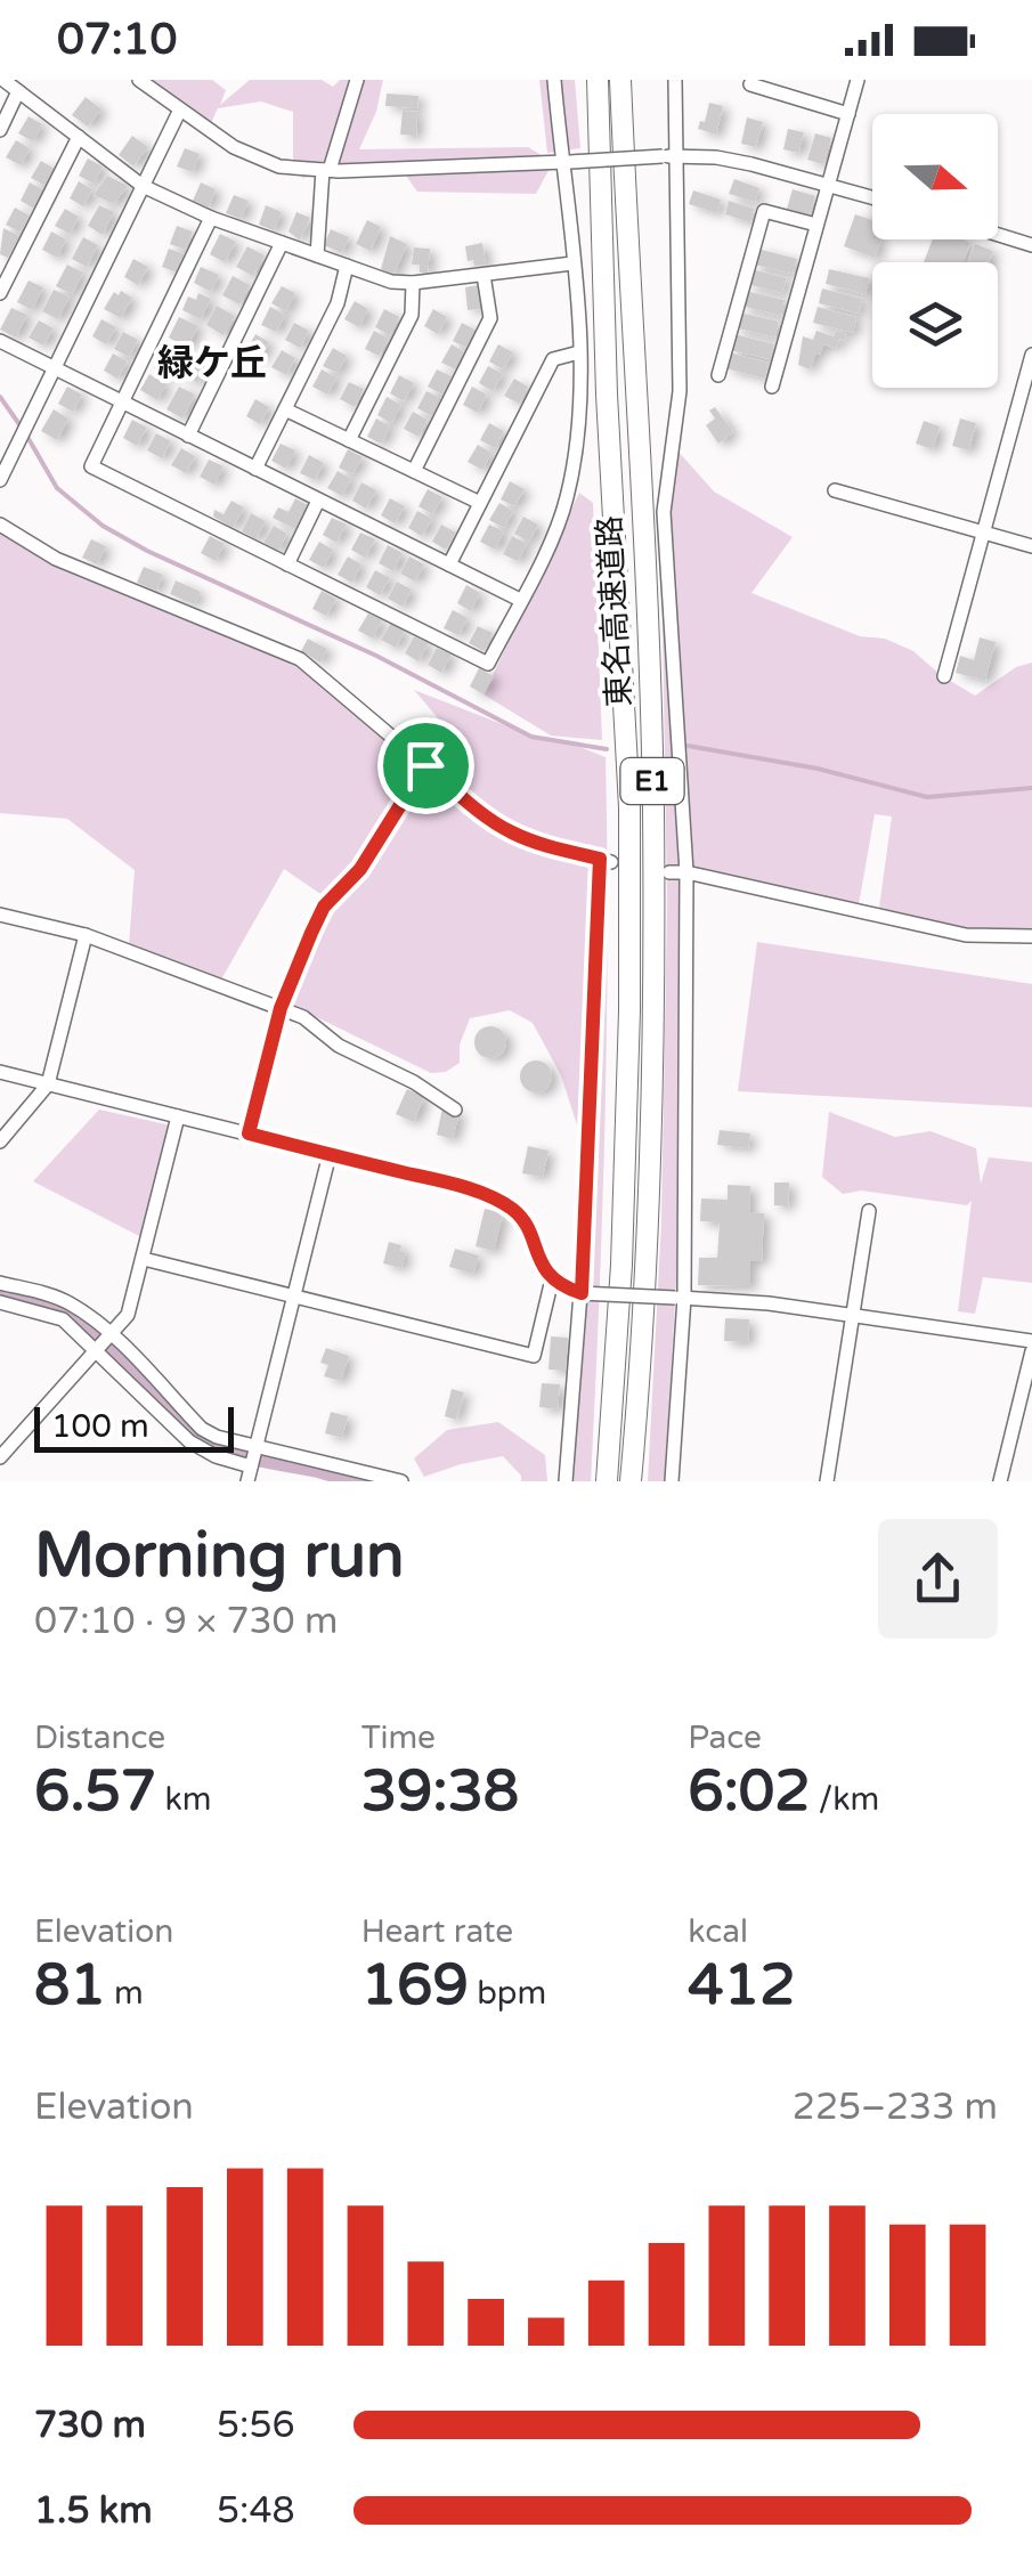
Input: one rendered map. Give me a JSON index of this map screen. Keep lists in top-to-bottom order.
{
  "streets": {
    "highway": ["東名高速道路", "E1"]
  },
  "districts": ["緑ケ丘"],
  "scale_bar": "100 m",
  "north": "right",
  "page": {
    "status": "07:10",
    "scale": "100 m",
    "heading": ["Morning run", "07:10 · 9 × 730 m"],
    "stats": [
      ["Distance", "6.57 km"],
      ["Time", "39:38"],
      ["Pace", "6:02 /km"],
      ["Elevation", "81 m"],
      ["Heart rate", "169 bpm"],
      ["kcal", "412"]
    ],
    "chart": ["Elevation", "225–233 m"],
    "list": [
      {
        "name": "730 m",
        "note": "5:56"
      },
      {
        "name": "1.5 km",
        "note": "5:48"
      }
    ]
  }
}
